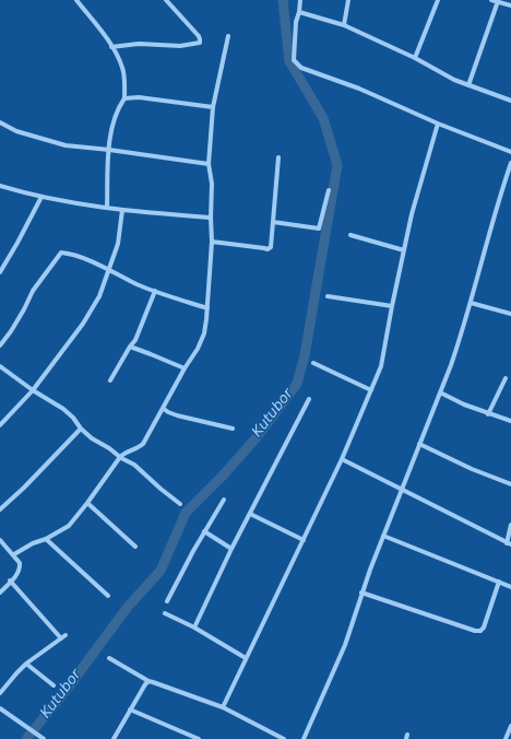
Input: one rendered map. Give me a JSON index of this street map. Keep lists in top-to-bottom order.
{
  "water": ["Kutubor"]
}
